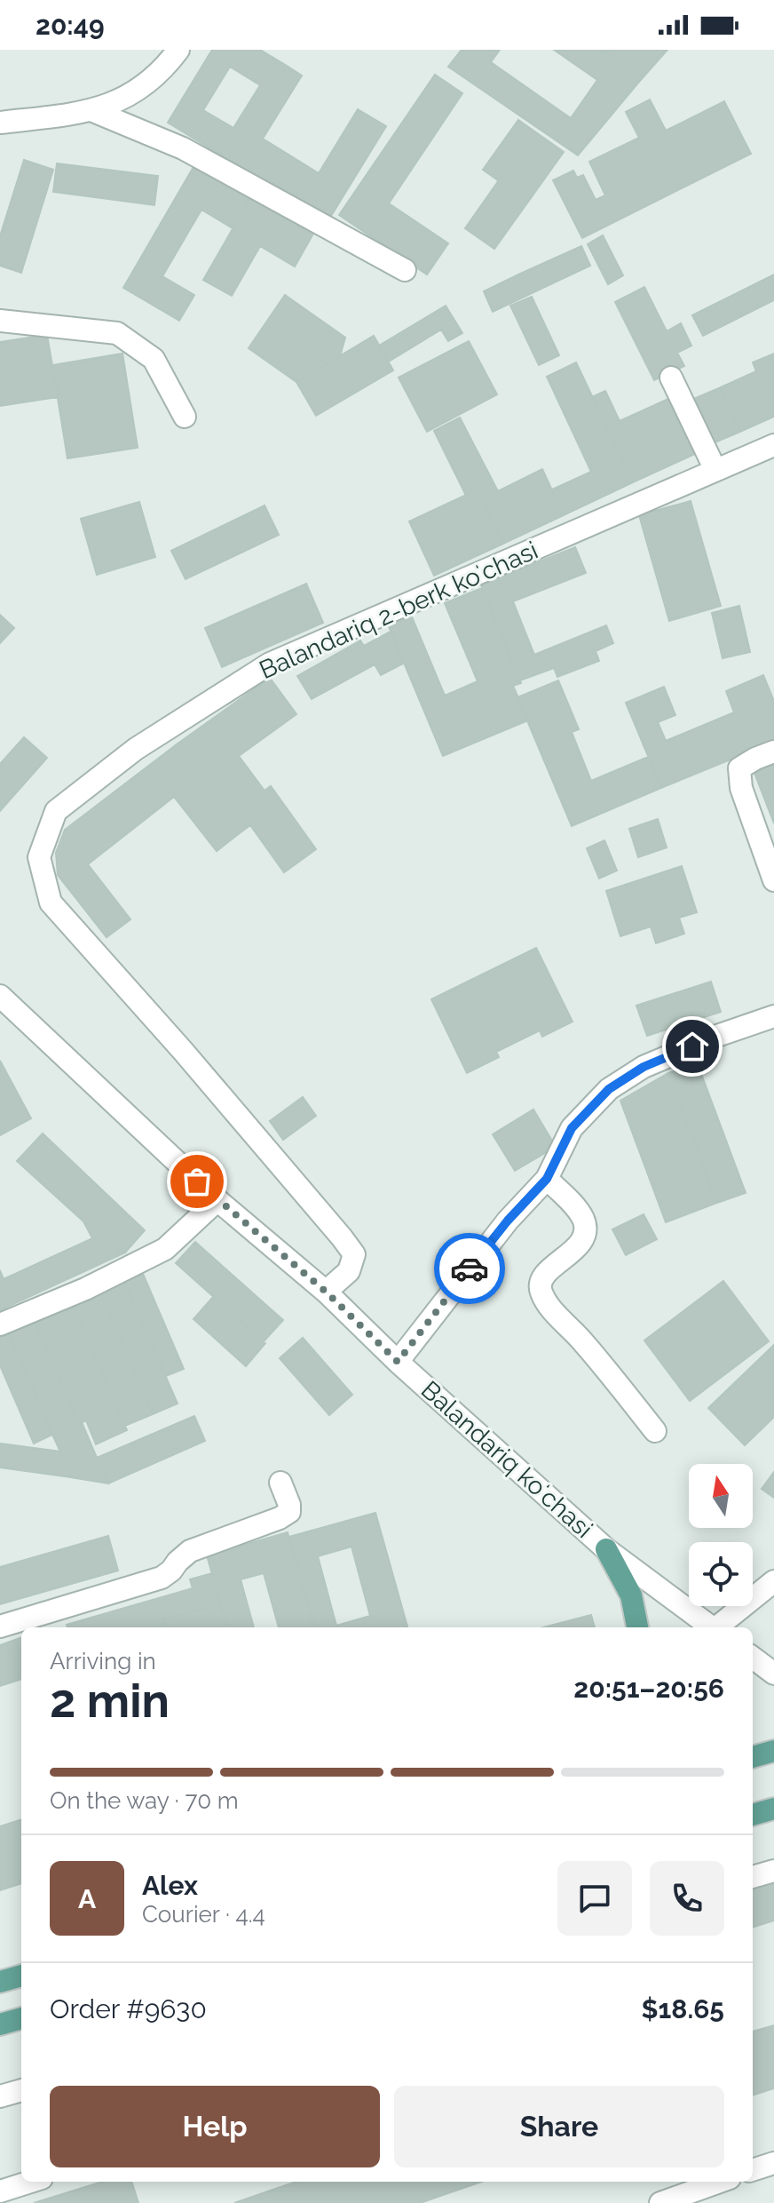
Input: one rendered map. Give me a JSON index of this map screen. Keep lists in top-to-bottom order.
{
  "streets": {
    "street": ["Balandariq 2-berk koʻchasi", "Balandariq koʻchasi"]
  },
  "crossings": [
    ["Balandariq 2-berk koʻchasi", "Balandariq koʻchasi"]
  ],
  "north": "top",
  "page": {
    "status": "20:49",
    "heading": ["2 min", "Arriving in", "20:51–20:56"],
    "panel": [
      "Alex",
      "Courier · 4.4",
      "Order #9630",
      "$18.65"
    ],
    "bar": "On the way · 70 m",
    "round": "A",
    "buttons": ["Help", "Share"]
  }
}
